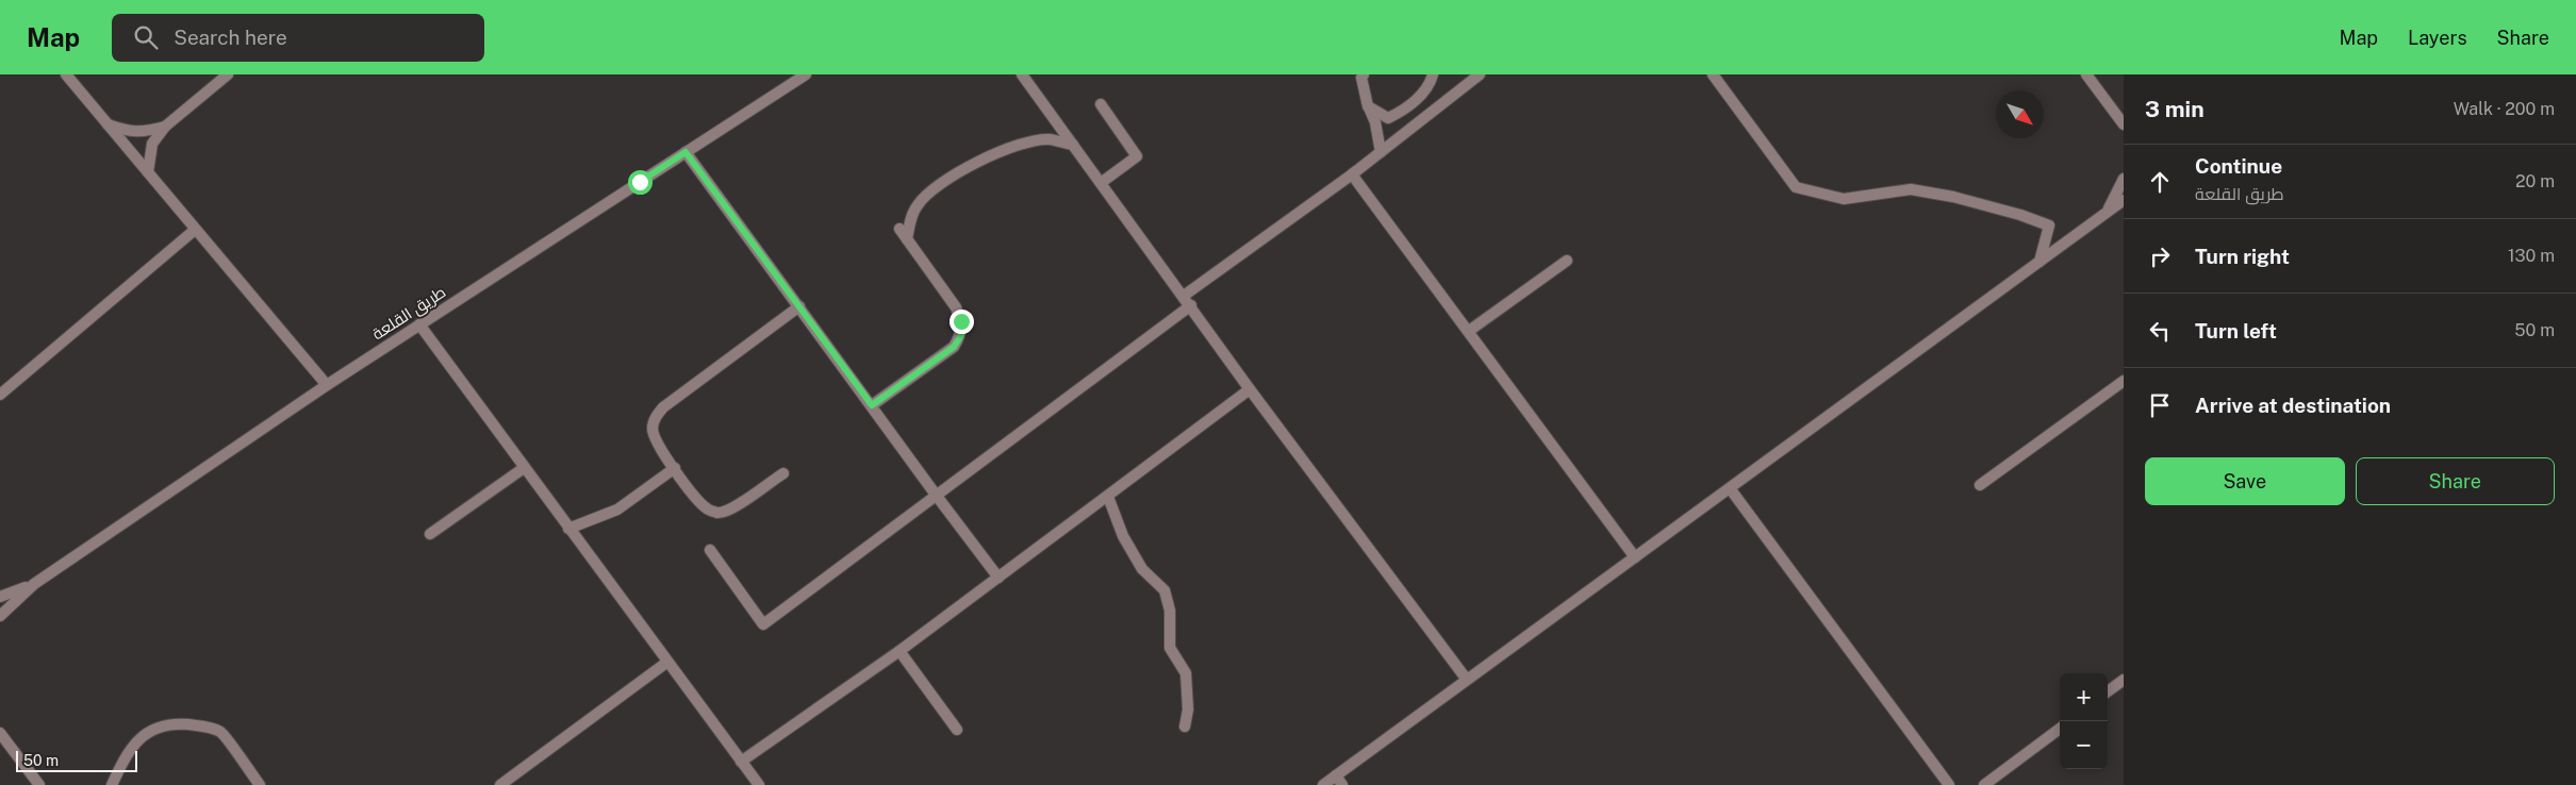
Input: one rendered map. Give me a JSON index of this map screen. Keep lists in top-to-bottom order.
{
  "streets": {
    "street": ["طريق القلعة"]
  },
  "scale_bar": "50 m",
  "north": "bottom right",
  "page": {
    "header": "Map",
    "search": "Search here",
    "nav": ["Map", "Layers", "Share"],
    "heading": ["3 min", "Walk · 200 m"],
    "list": [
      ["Continue", "طريق القلعة", "20 m"],
      ["Turn right", "130 m"],
      ["Turn left", "50 m"],
      "Arrive at destination"
    ],
    "buttons": ["Save", "Share"],
    "map_buttons": ["+", "−"],
    "scale": "50 m"
  }
}
